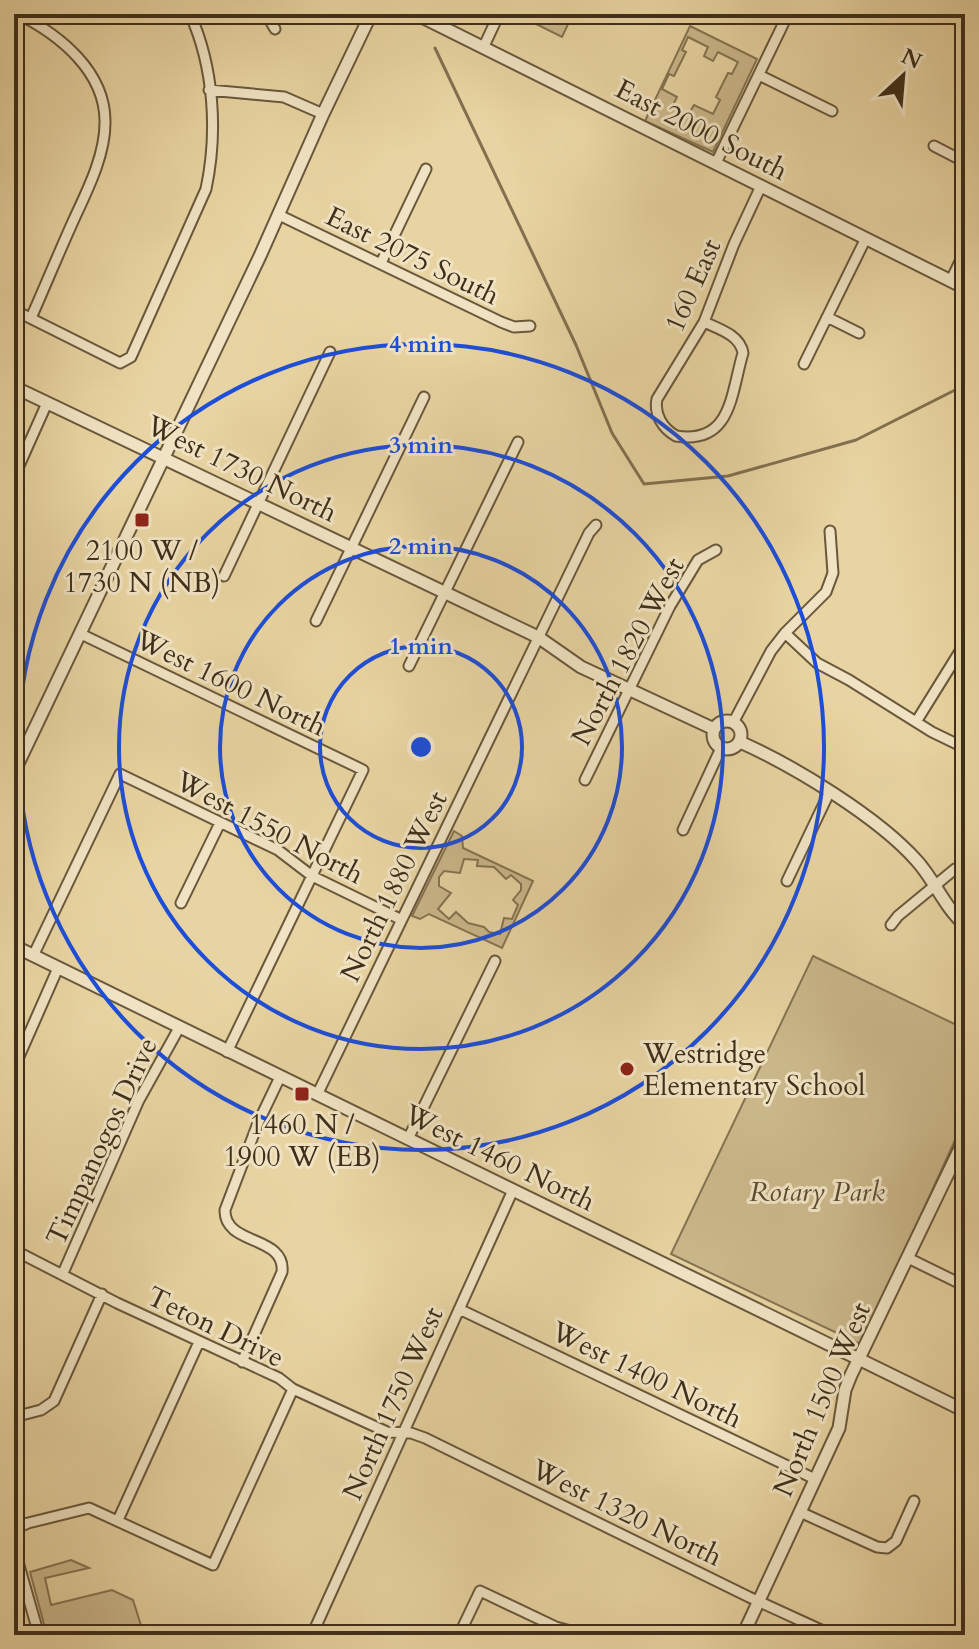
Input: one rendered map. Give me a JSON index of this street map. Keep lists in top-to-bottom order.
{
  "streets": {
    "street": [
      "East 2000 South",
      "East 2075 South",
      "160 East",
      "West 1730 North",
      "North 1820 West",
      "West 1600 North",
      "West 1550 North",
      "North 1880 West",
      "Timpanogos Drive",
      "West 1460 North",
      "Teton Drive",
      "West 1400 North",
      "North 1500 West",
      "North 1750 West",
      "West 1320 North"
    ]
  },
  "crossings": [
    ["East 2000 South", "160 East"],
    ["West 1730 North", "North 1820 West"],
    ["West 1730 North", "North 1880 West"],
    ["West 1600 North", "West 1550 North"],
    ["West 1550 North", "North 1880 West"],
    ["West 1550 North", "West 1460 North"],
    ["North 1880 West", "West 1460 North"],
    ["Timpanogos Drive", "West 1460 North"],
    ["Timpanogos Drive", "Teton Drive"],
    ["West 1460 North", "North 1500 West"],
    ["West 1460 North", "North 1750 West"],
    ["Teton Drive", "North 1750 West"],
    ["Teton Drive", "West 1320 North"],
    ["West 1400 North", "North 1500 West"],
    ["West 1400 North", "North 1750 West"],
    ["North 1500 West", "West 1320 North"],
    ["North 1750 West", "West 1320 North"]
  ],
  "parks": ["Rotary Park"],
  "places": {
    "transit": ["2100 W / 1730 N (NB)", "1460 N / 1900 W (EB)"],
    "other": ["Westridge Elementary School"]
  },
  "north": "top right",
  "rings": [
    "4 min",
    "3 min",
    "2 min",
    "1 min"
  ]
}
